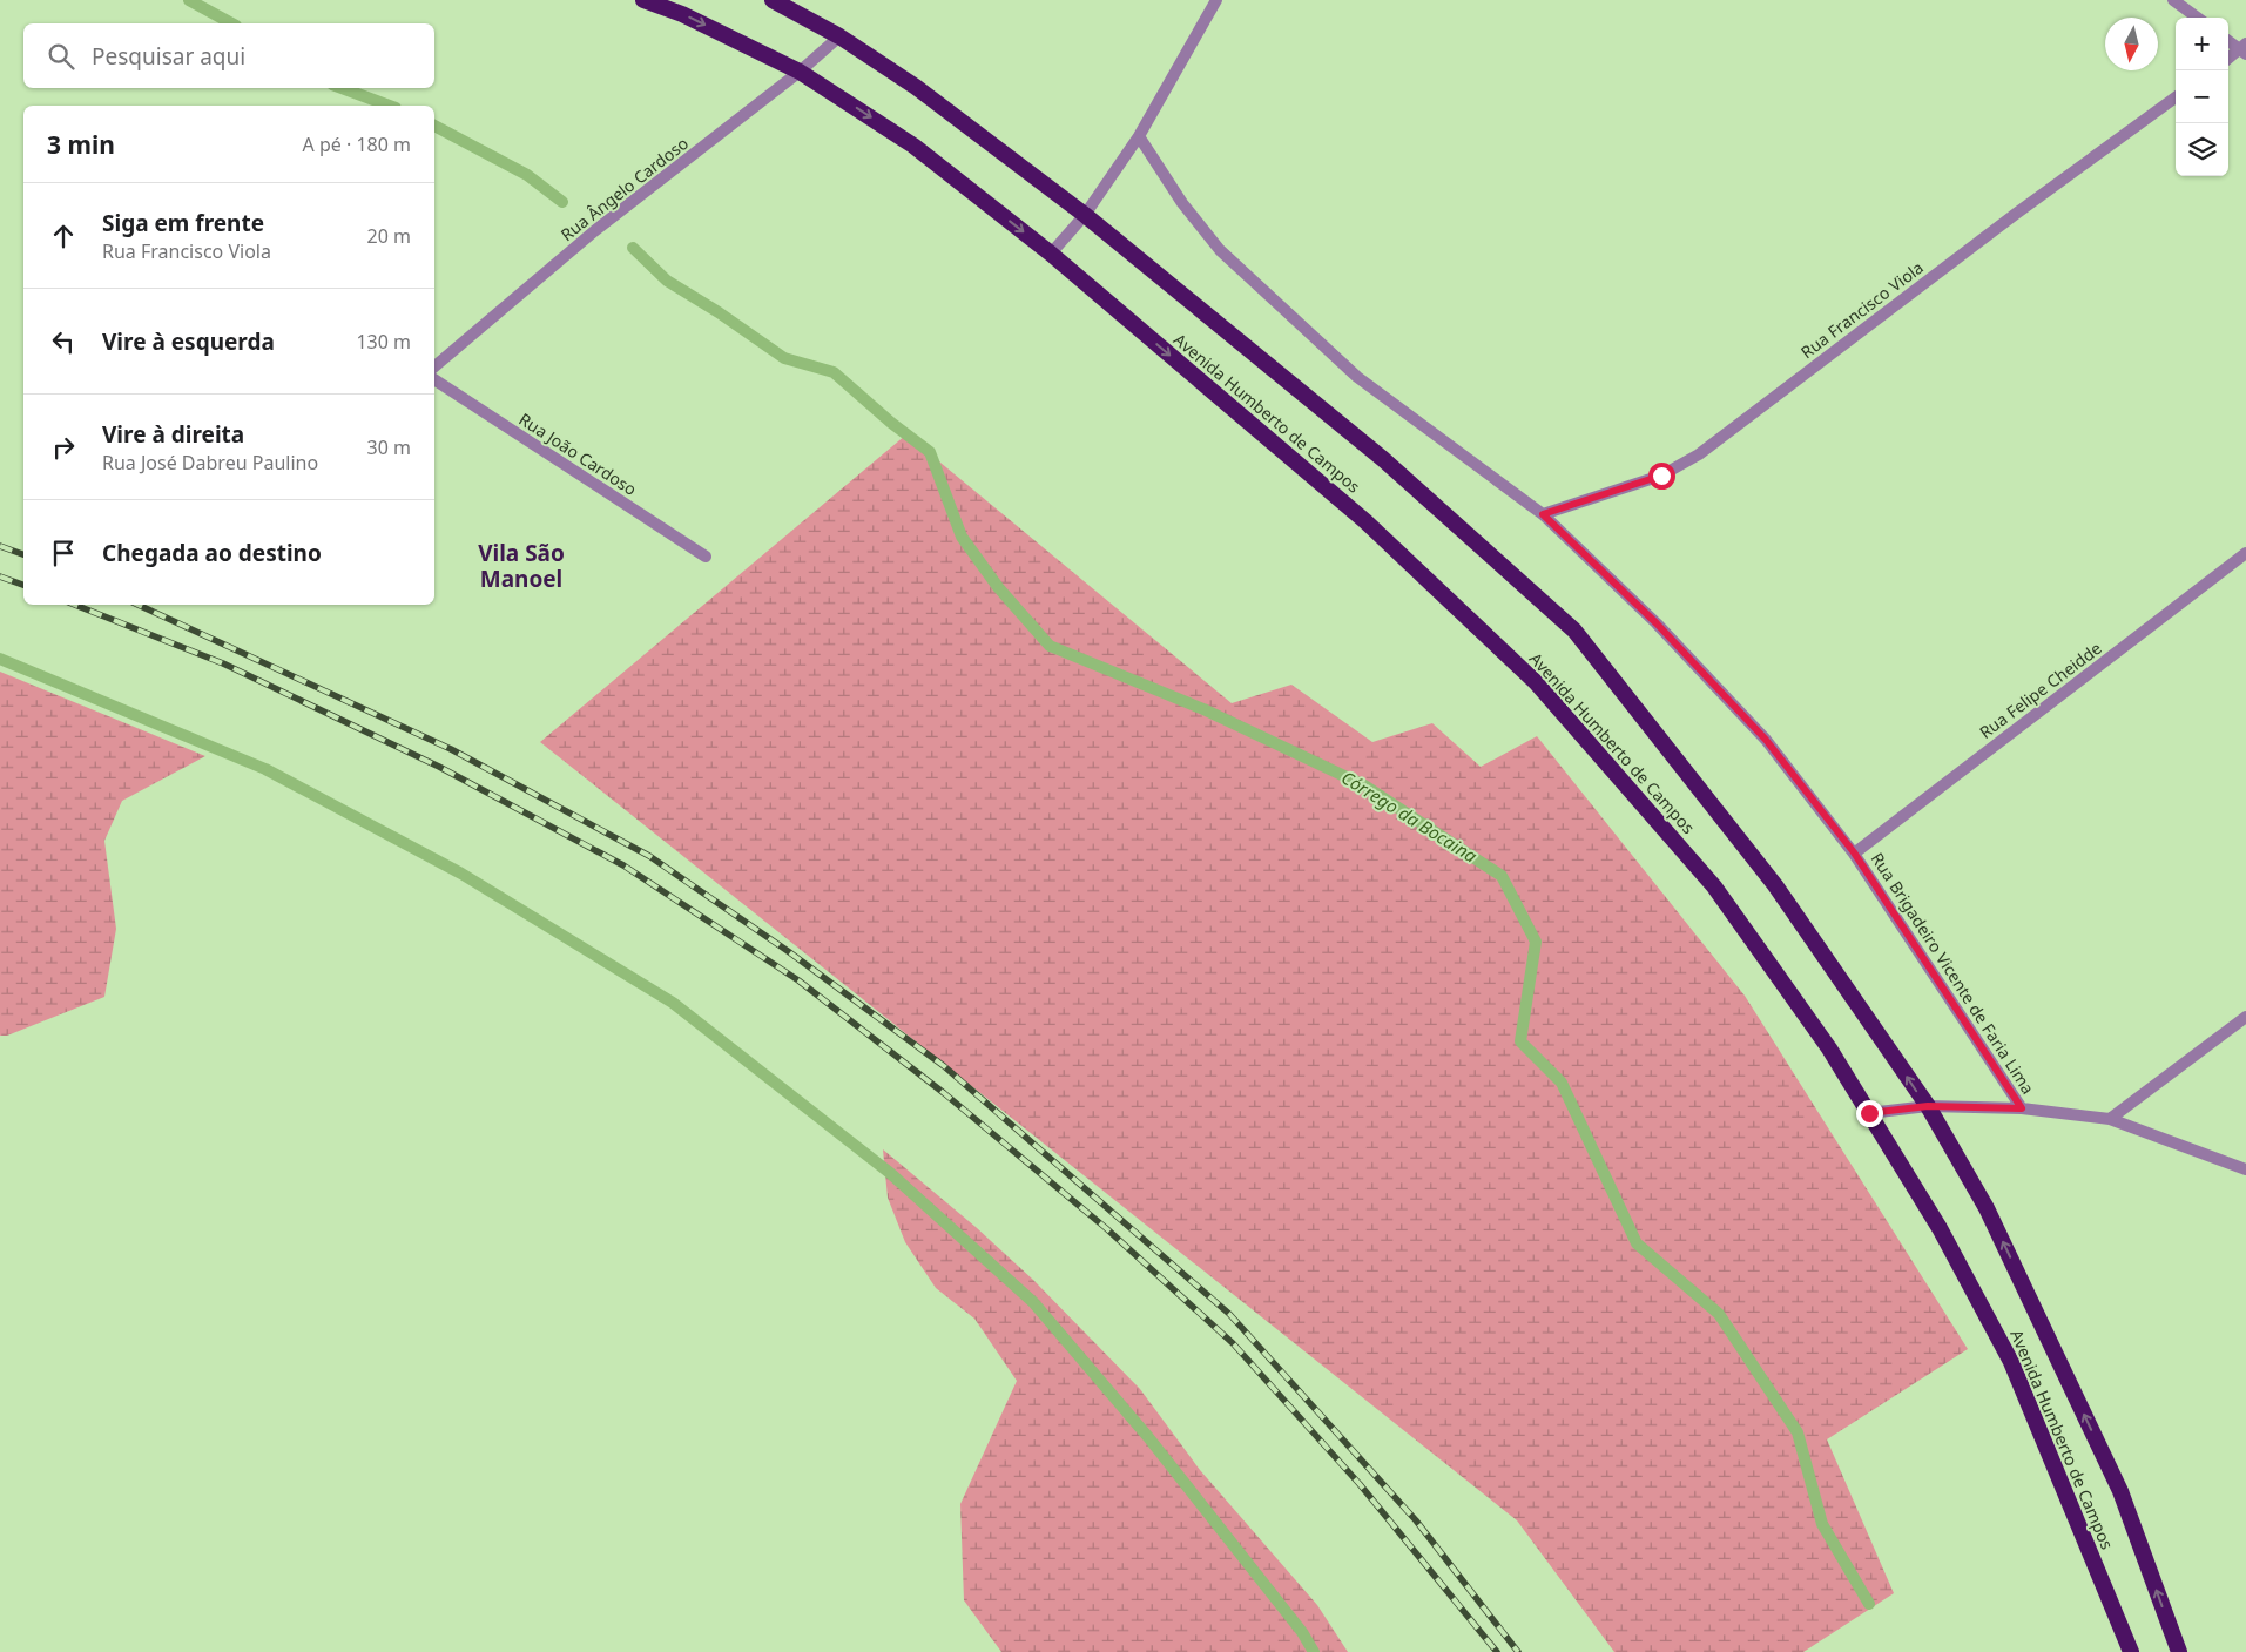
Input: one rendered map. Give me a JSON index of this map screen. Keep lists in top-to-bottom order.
{
  "streets": {
    "highway": ["Avenida Humberto de Campos"],
    "street": [
      "Rua Ângelo Cardoso",
      "Rua Francisco Viola",
      "Rua João Cardoso",
      "Rua Felipe Cheidde",
      "Rua Brigadeiro Vicente de Faria Lima"
    ]
  },
  "crossings": [
    ["Rua Ângelo Cardoso", "Avenida Humberto de Campos"],
    ["Rua Francisco Viola", "Rua Brigadeiro Vicente de Faria Lima"],
    ["Rua Felipe Cheidde", "Rua Brigadeiro Vicente de Faria Lima"]
  ],
  "districts": ["Vila São Manoel"],
  "water": ["Córrego da Bocaina"],
  "north": "bottom",
  "page": {
    "map_buttons": ["+", "−"],
    "search": "Pesquisar aqui",
    "heading": ["3 min", "A pé · 180 m"],
    "list": [
      ["Siga em frente", "Rua Francisco Viola", "20 m"],
      ["Vire à esquerda", "130 m"],
      ["Vire à direita", "Rua José Dabreu Paulino", "30 m"],
      "Chegada ao destino"
    ]
  }
}
